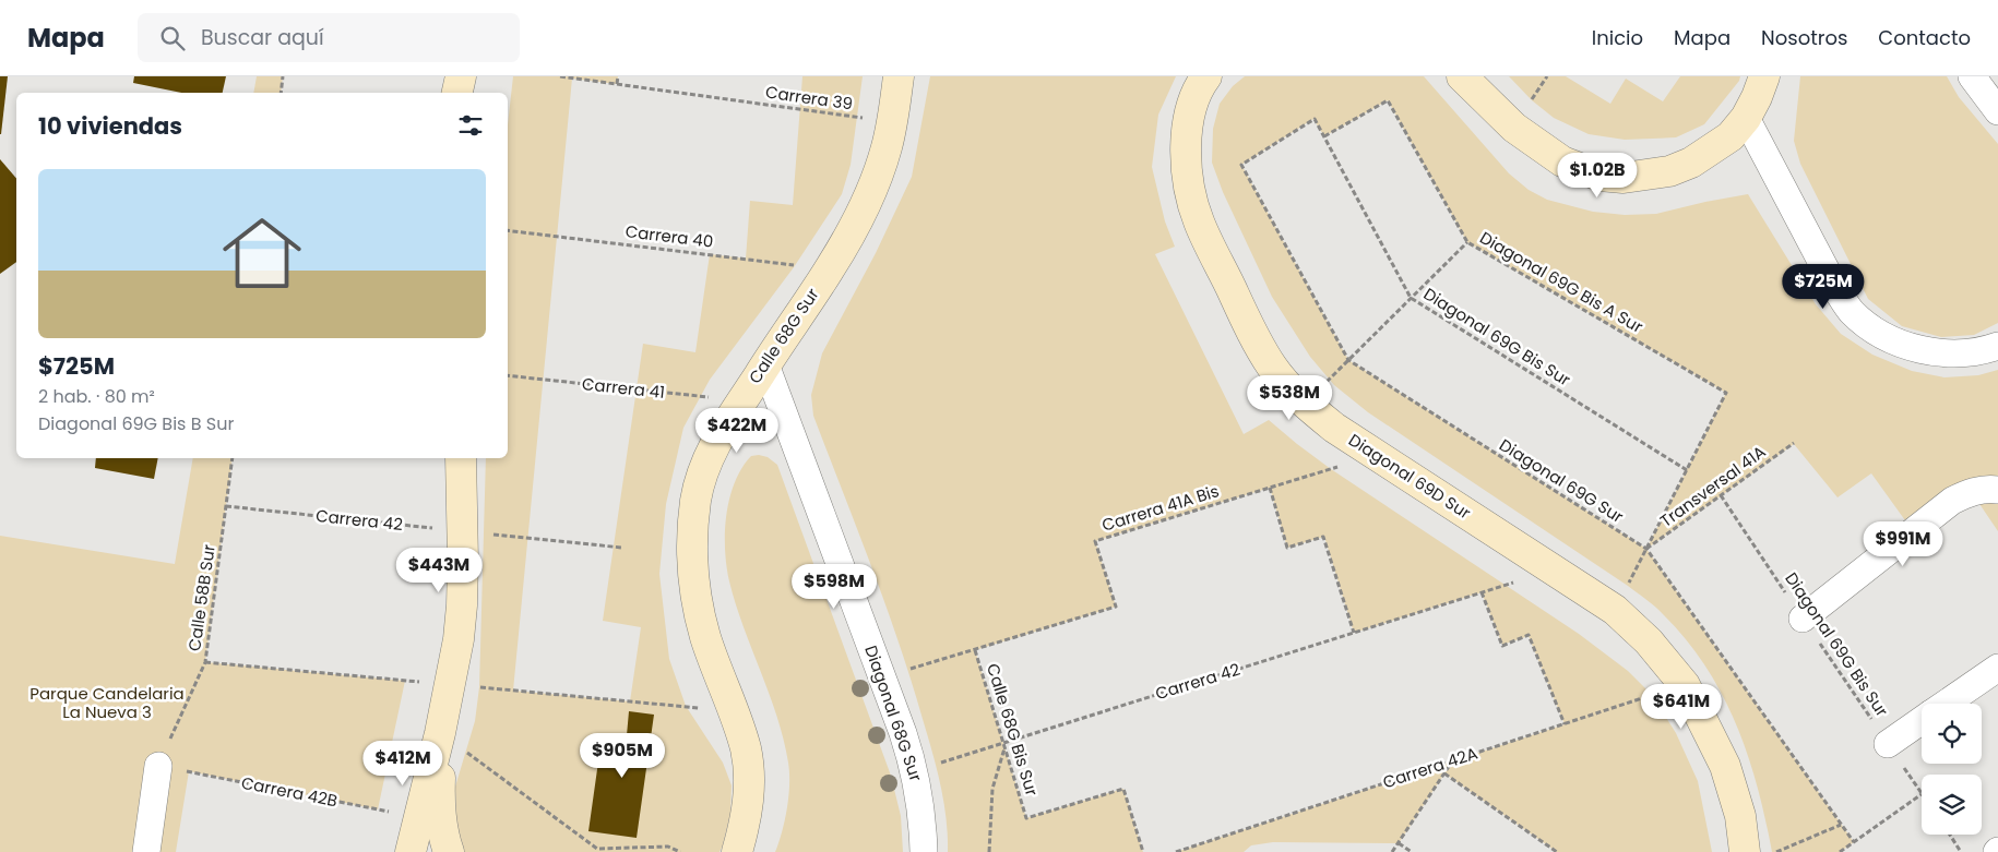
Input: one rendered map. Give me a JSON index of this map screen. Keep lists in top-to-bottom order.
{
  "streets": {
    "street": ["Calle 68G Sur", "Diagonal 69D Sur", "Diagonal 68G Sur"],
    "path": [
      "Carrera 39",
      "Carrera 40",
      "Diagonal 69G Bis A Sur",
      "Diagonal 69G Bis Sur",
      "Carrera 41",
      "Diagonal 69G Sur",
      "Transversal 41A",
      "Carrera 41A Bis",
      "Carrera 42",
      "Calle 58B Sur",
      "Calle 68G Bis Sur",
      "Carrera 42A",
      "Carrera 42B"
    ]
  },
  "crossings": [
    ["Carrera 39", "Calle 68G Sur"],
    ["Carrera 40", "Calle 68G Sur"],
    ["Diagonal 69G Bis A Sur", "Diagonal 69G Bis Sur"],
    ["Calle 68G Sur", "Carrera 41"],
    ["Calle 68G Sur", "Diagonal 68G Sur"],
    ["Diagonal 69G Bis Sur", "Diagonal 69G Sur"],
    ["Diagonal 69G Bis Sur", "Transversal 41A"],
    ["Diagonal 69D Sur", "Carrera 41A Bis"],
    ["Diagonal 69D Sur", "Carrera 42A"],
    ["Diagonal 69G Sur", "Transversal 41A"],
    ["Carrera 41A Bis", "Diagonal 68G Sur"],
    ["Carrera 41A Bis", "Calle 68G Bis Sur"],
    ["Carrera 42", "Calle 58B Sur"],
    ["Carrera 42", "Diagonal 68G Sur"],
    ["Carrera 42", "Calle 68G Bis Sur"],
    ["Carrera 42", "Carrera 42A"],
    ["Calle 58B Sur", "Carrera 42B"]
  ],
  "parks": ["Parque Candelaria La Nueva 3"],
  "page": {
    "header": "Mapa",
    "search": "Buscar aquí",
    "nav": [
      "Inicio",
      "Mapa",
      "Nosotros",
      "Contacto"
    ],
    "heading": "10 viviendas",
    "price": [
      "$1.02B",
      "$725M",
      "$538M",
      "$422M",
      "$991M",
      "$443M",
      "$598M",
      "$641M",
      "$905M",
      "$412M"
    ],
    "list": [
      {
        "name": "$725M",
        "note": "2 hab. · 80 m² · Diagonal 69G Bis B Sur"
      }
    ]
  }
}
